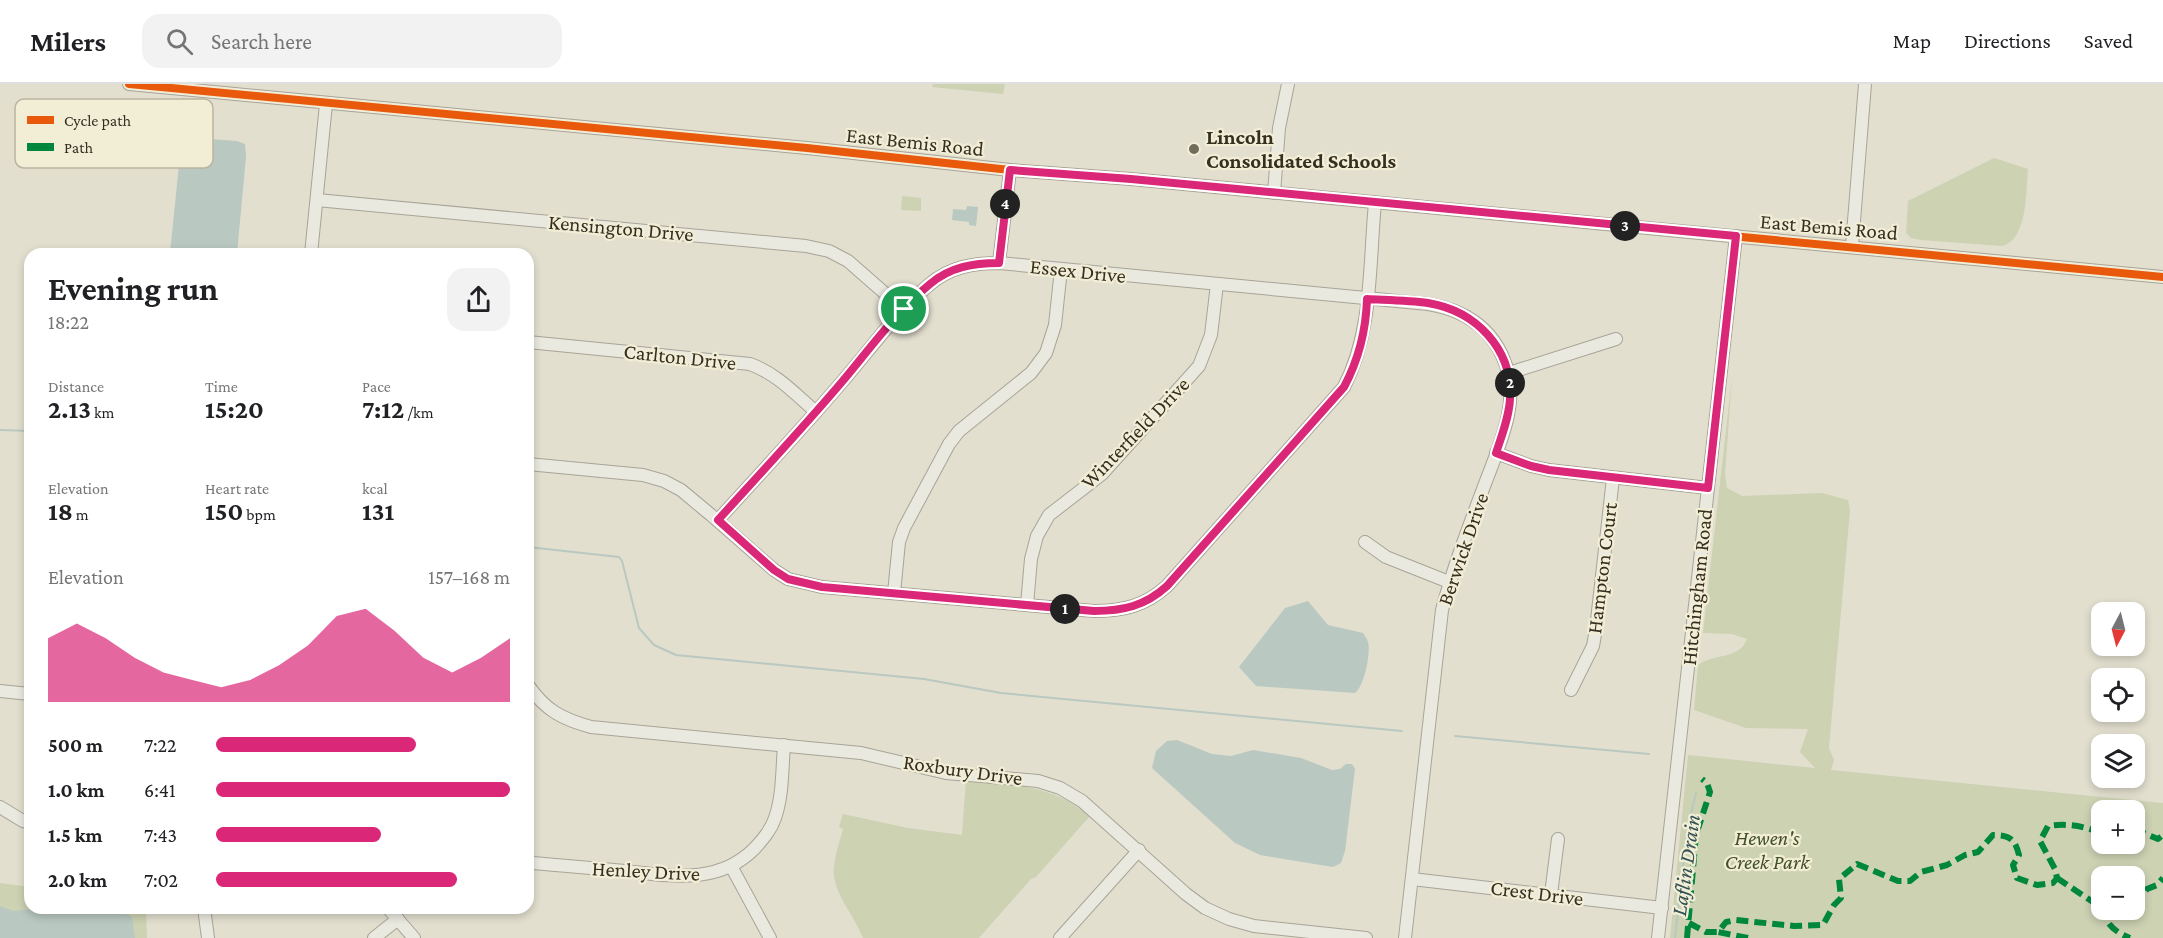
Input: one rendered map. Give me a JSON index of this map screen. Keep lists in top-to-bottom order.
{
  "streets": {
    "street": [
      "East Bemis Road",
      "Kensington Drive",
      "Essex Drive",
      "Carlton Drive",
      "Winterfield Drive",
      "Berwick Drive",
      "Hampton Court",
      "Hitchingham Road",
      "Roxbury Drive",
      "Henley Drive",
      "Crest Drive"
    ]
  },
  "crossings": [
    ["East Bemis Road", "Hitchingham Road"],
    ["Kensington Drive", "Essex Drive"],
    ["Essex Drive", "Carlton Drive"],
    ["Essex Drive", "Winterfield Drive"],
    ["Essex Drive", "Berwick Drive"],
    ["Berwick Drive", "Crest Drive"],
    ["Hitchingham Road", "Crest Drive"],
    ["Roxbury Drive", "Henley Drive"]
  ],
  "water": ["Laflin Drain"],
  "parks": ["Hewen's Creek Park"],
  "places": ["Lincoln Consolidated Schools"],
  "legend": ["Cycle path", "Path"],
  "north": "bottom",
  "page": {
    "header": "Milers",
    "search": "Search here",
    "nav": ["Map", "Directions", "Saved"],
    "pins": [
      "4",
      "3",
      "2",
      "1"
    ],
    "heading": ["Evening run", "18:22"],
    "stats": [
      ["Distance", "2.13 km"],
      ["Time", "15:20"],
      ["Pace", "7:12 /km"],
      ["Elevation", "18 m"],
      ["Heart rate", "150 bpm"],
      ["kcal", "131"]
    ],
    "chart": ["Elevation", "157–168 m"],
    "map_buttons": ["+", "−"],
    "list": [
      {
        "name": "500 m",
        "note": "7:22"
      },
      {
        "name": "1.0 km",
        "note": "6:41"
      },
      {
        "name": "1.5 km",
        "note": "7:43"
      },
      {
        "name": "2.0 km",
        "note": "7:02"
      }
    ]
  }
}
